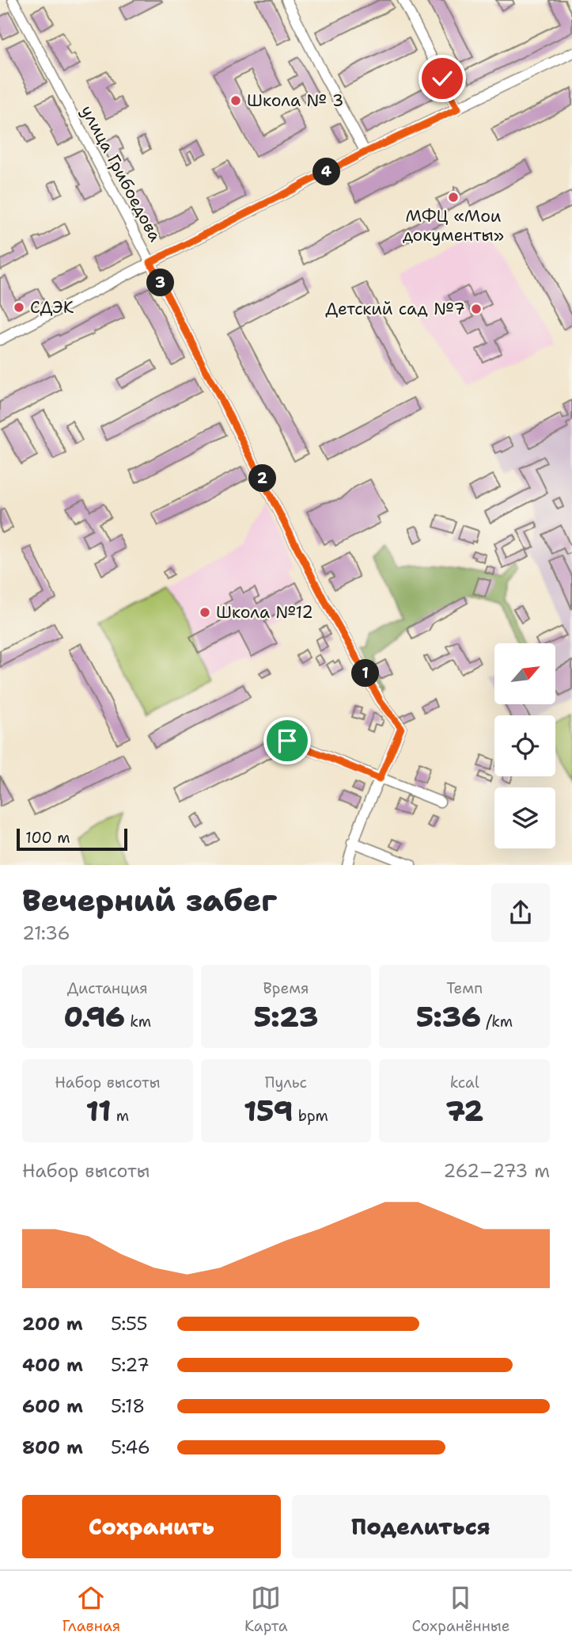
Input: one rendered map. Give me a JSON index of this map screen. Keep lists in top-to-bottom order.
{
  "streets": {
    "street": ["улица Грибоедова"]
  },
  "places": [
    "Школа № 3",
    "МФЦ «Мои документы»",
    "СДЭК",
    "Детский сад №7",
    "Школа №12"
  ],
  "scale_bar": "100 m",
  "north": "top right",
  "page": {
    "pins": [
      "4",
      "3",
      "2",
      "1"
    ],
    "scale": "100 m",
    "heading": ["Вечерний забег", "21:36"],
    "stats": [
      ["Дистанция", "0.96 km"],
      ["Время", "5:23"],
      ["Темп", "5:36 /km"],
      ["Набор высоты", "11 m"],
      ["Пульс", "159 bpm"],
      ["kcal", "72"]
    ],
    "chart": ["Набор высоты", "262–273 m"],
    "list": [
      {
        "name": "200 m",
        "note": "5:55"
      },
      {
        "name": "400 m",
        "note": "5:27"
      },
      {
        "name": "600 m",
        "note": "5:18"
      },
      {
        "name": "800 m",
        "note": "5:46"
      }
    ],
    "buttons": ["Сохранить", "Поделиться"],
    "tabs": ["Главная", "Карта", "Сохранённые"]
  }
}
